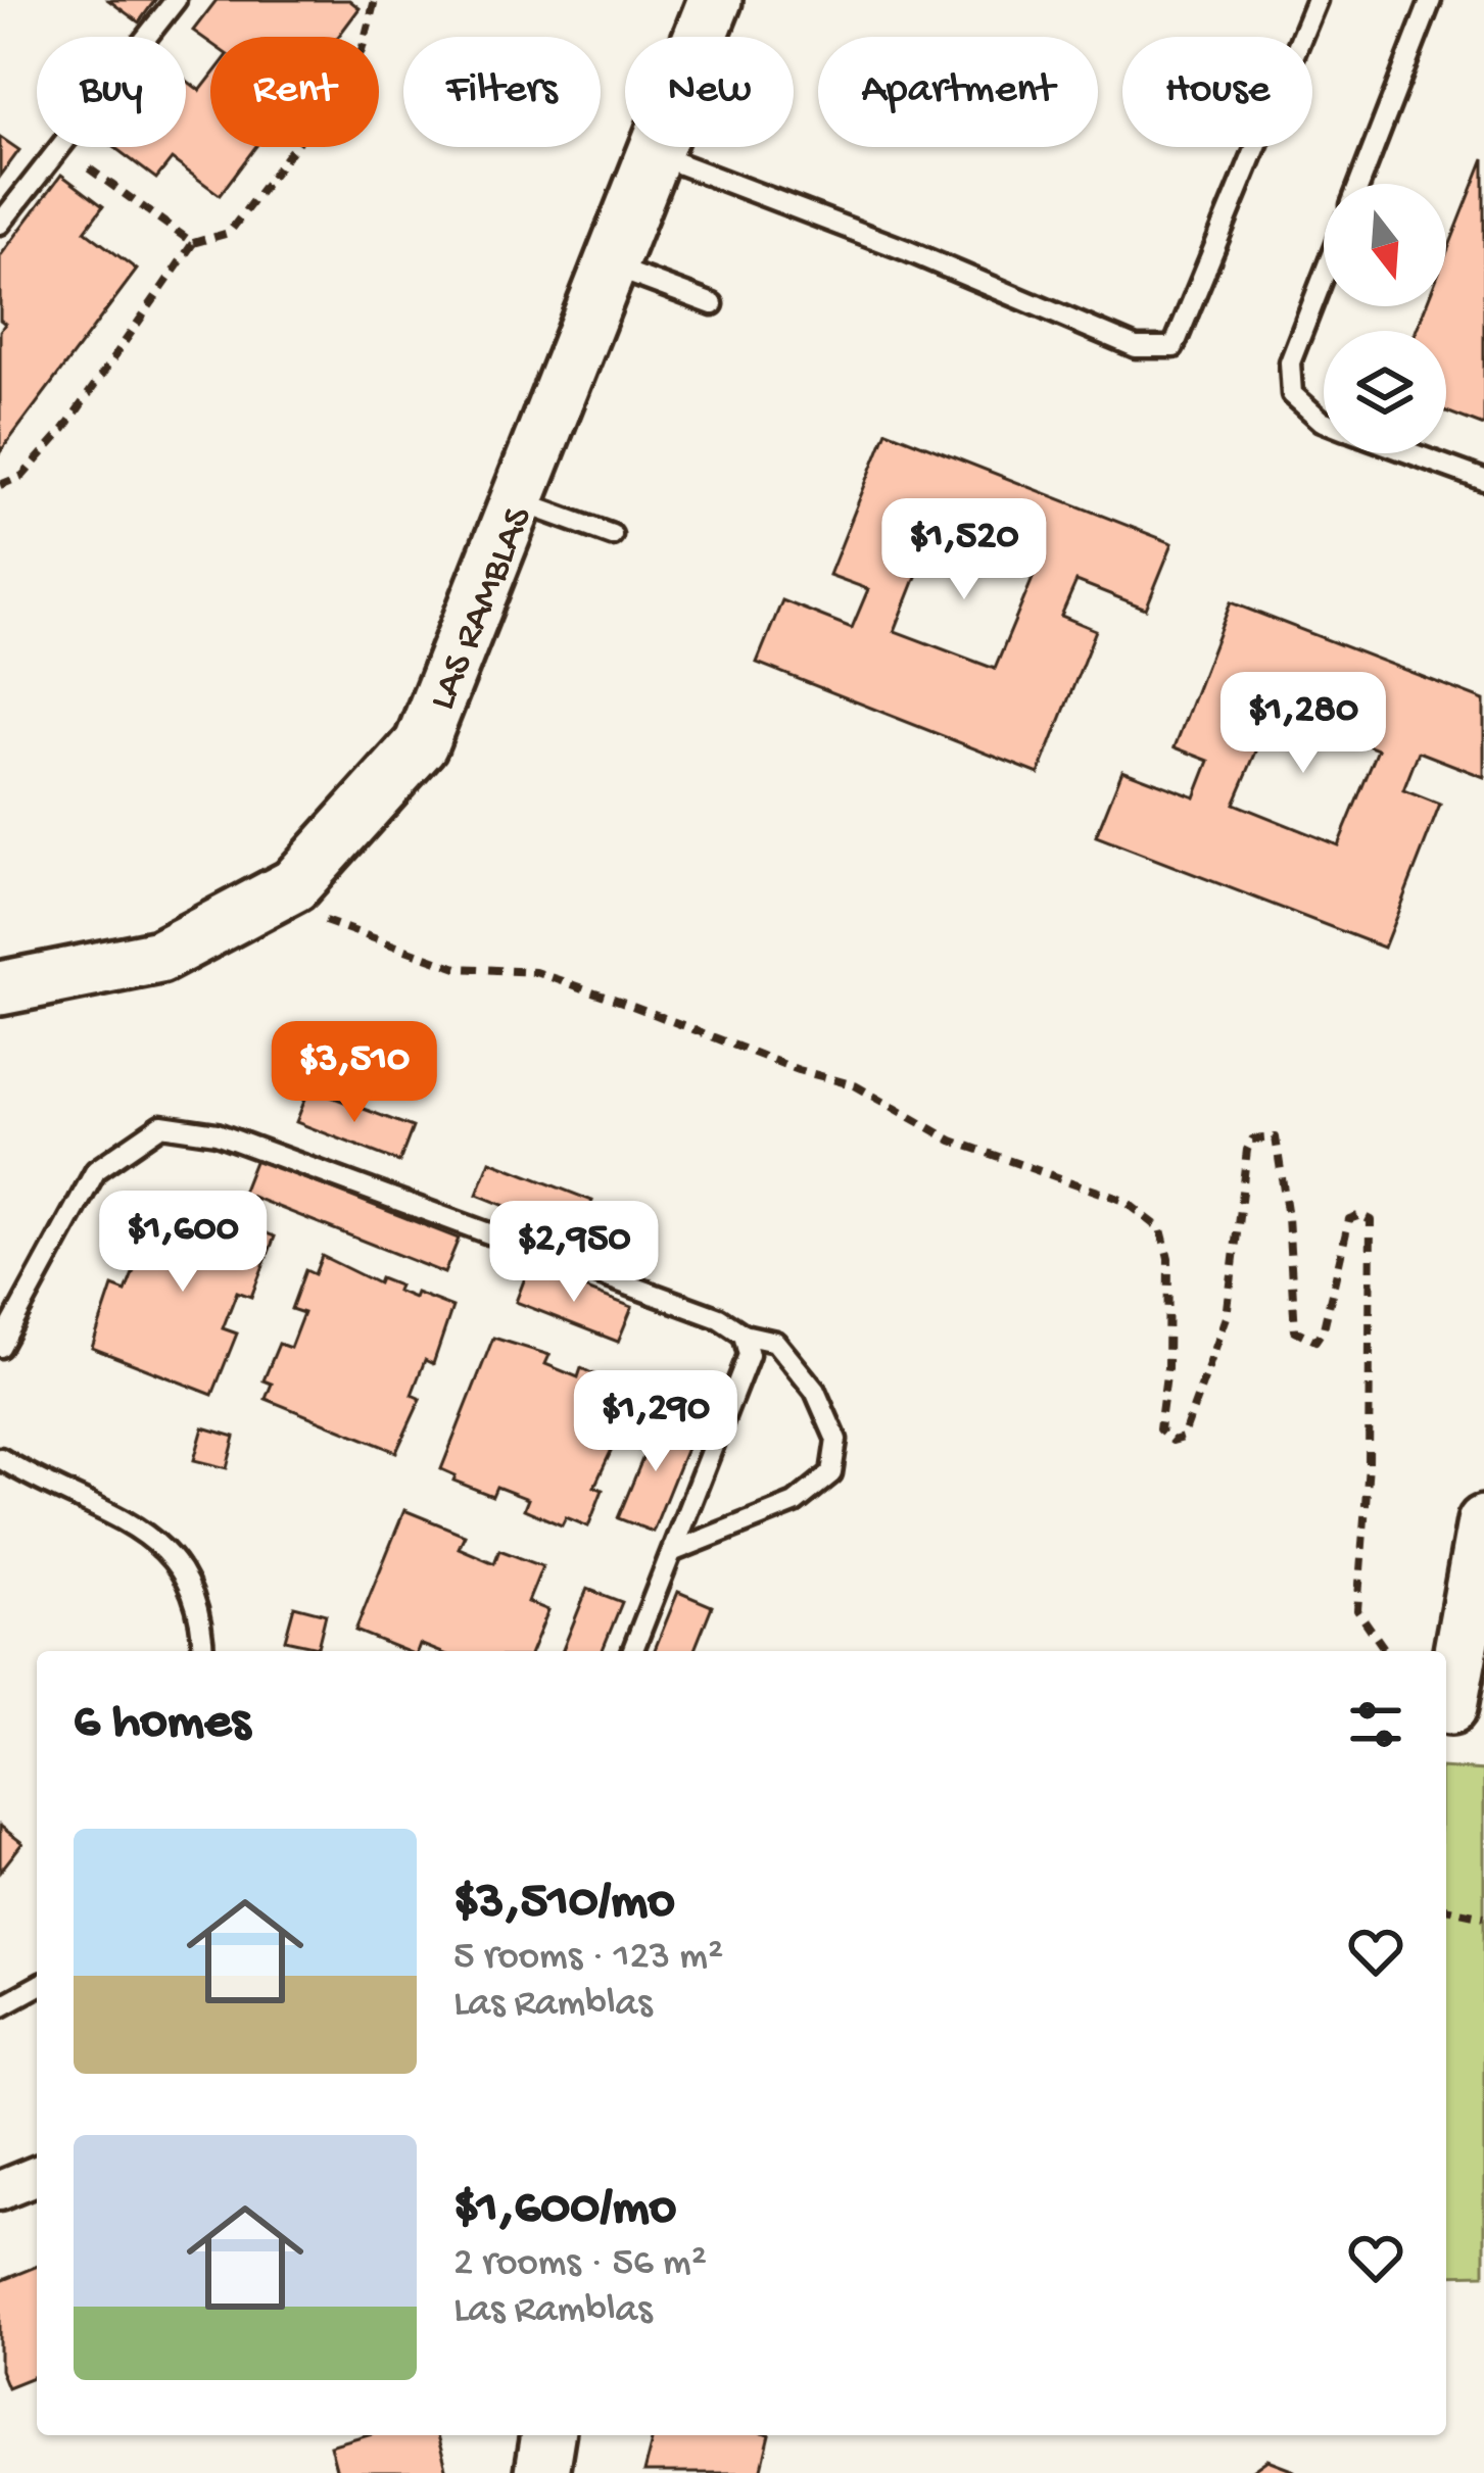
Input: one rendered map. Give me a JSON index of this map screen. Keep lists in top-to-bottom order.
{
  "streets": {
    "street": ["LAS RAMBLAS"]
  },
  "north": "bottom",
  "page": {
    "chip": [
      "Buy",
      "Rent",
      "Filters",
      "New",
      "Apartment",
      "House"
    ],
    "price": [
      "$1,520",
      "$1,280",
      "$3,510",
      "$1,600",
      "$2,950",
      "$1,290"
    ],
    "heading": "6 homes",
    "list": [
      {
        "name": "$3,510/mo",
        "note": "5 rooms · 123 m² · Las Ramblas"
      },
      {
        "name": "$1,600/mo",
        "note": "2 rooms · 56 m² · Las Ramblas"
      }
    ]
  }
}
